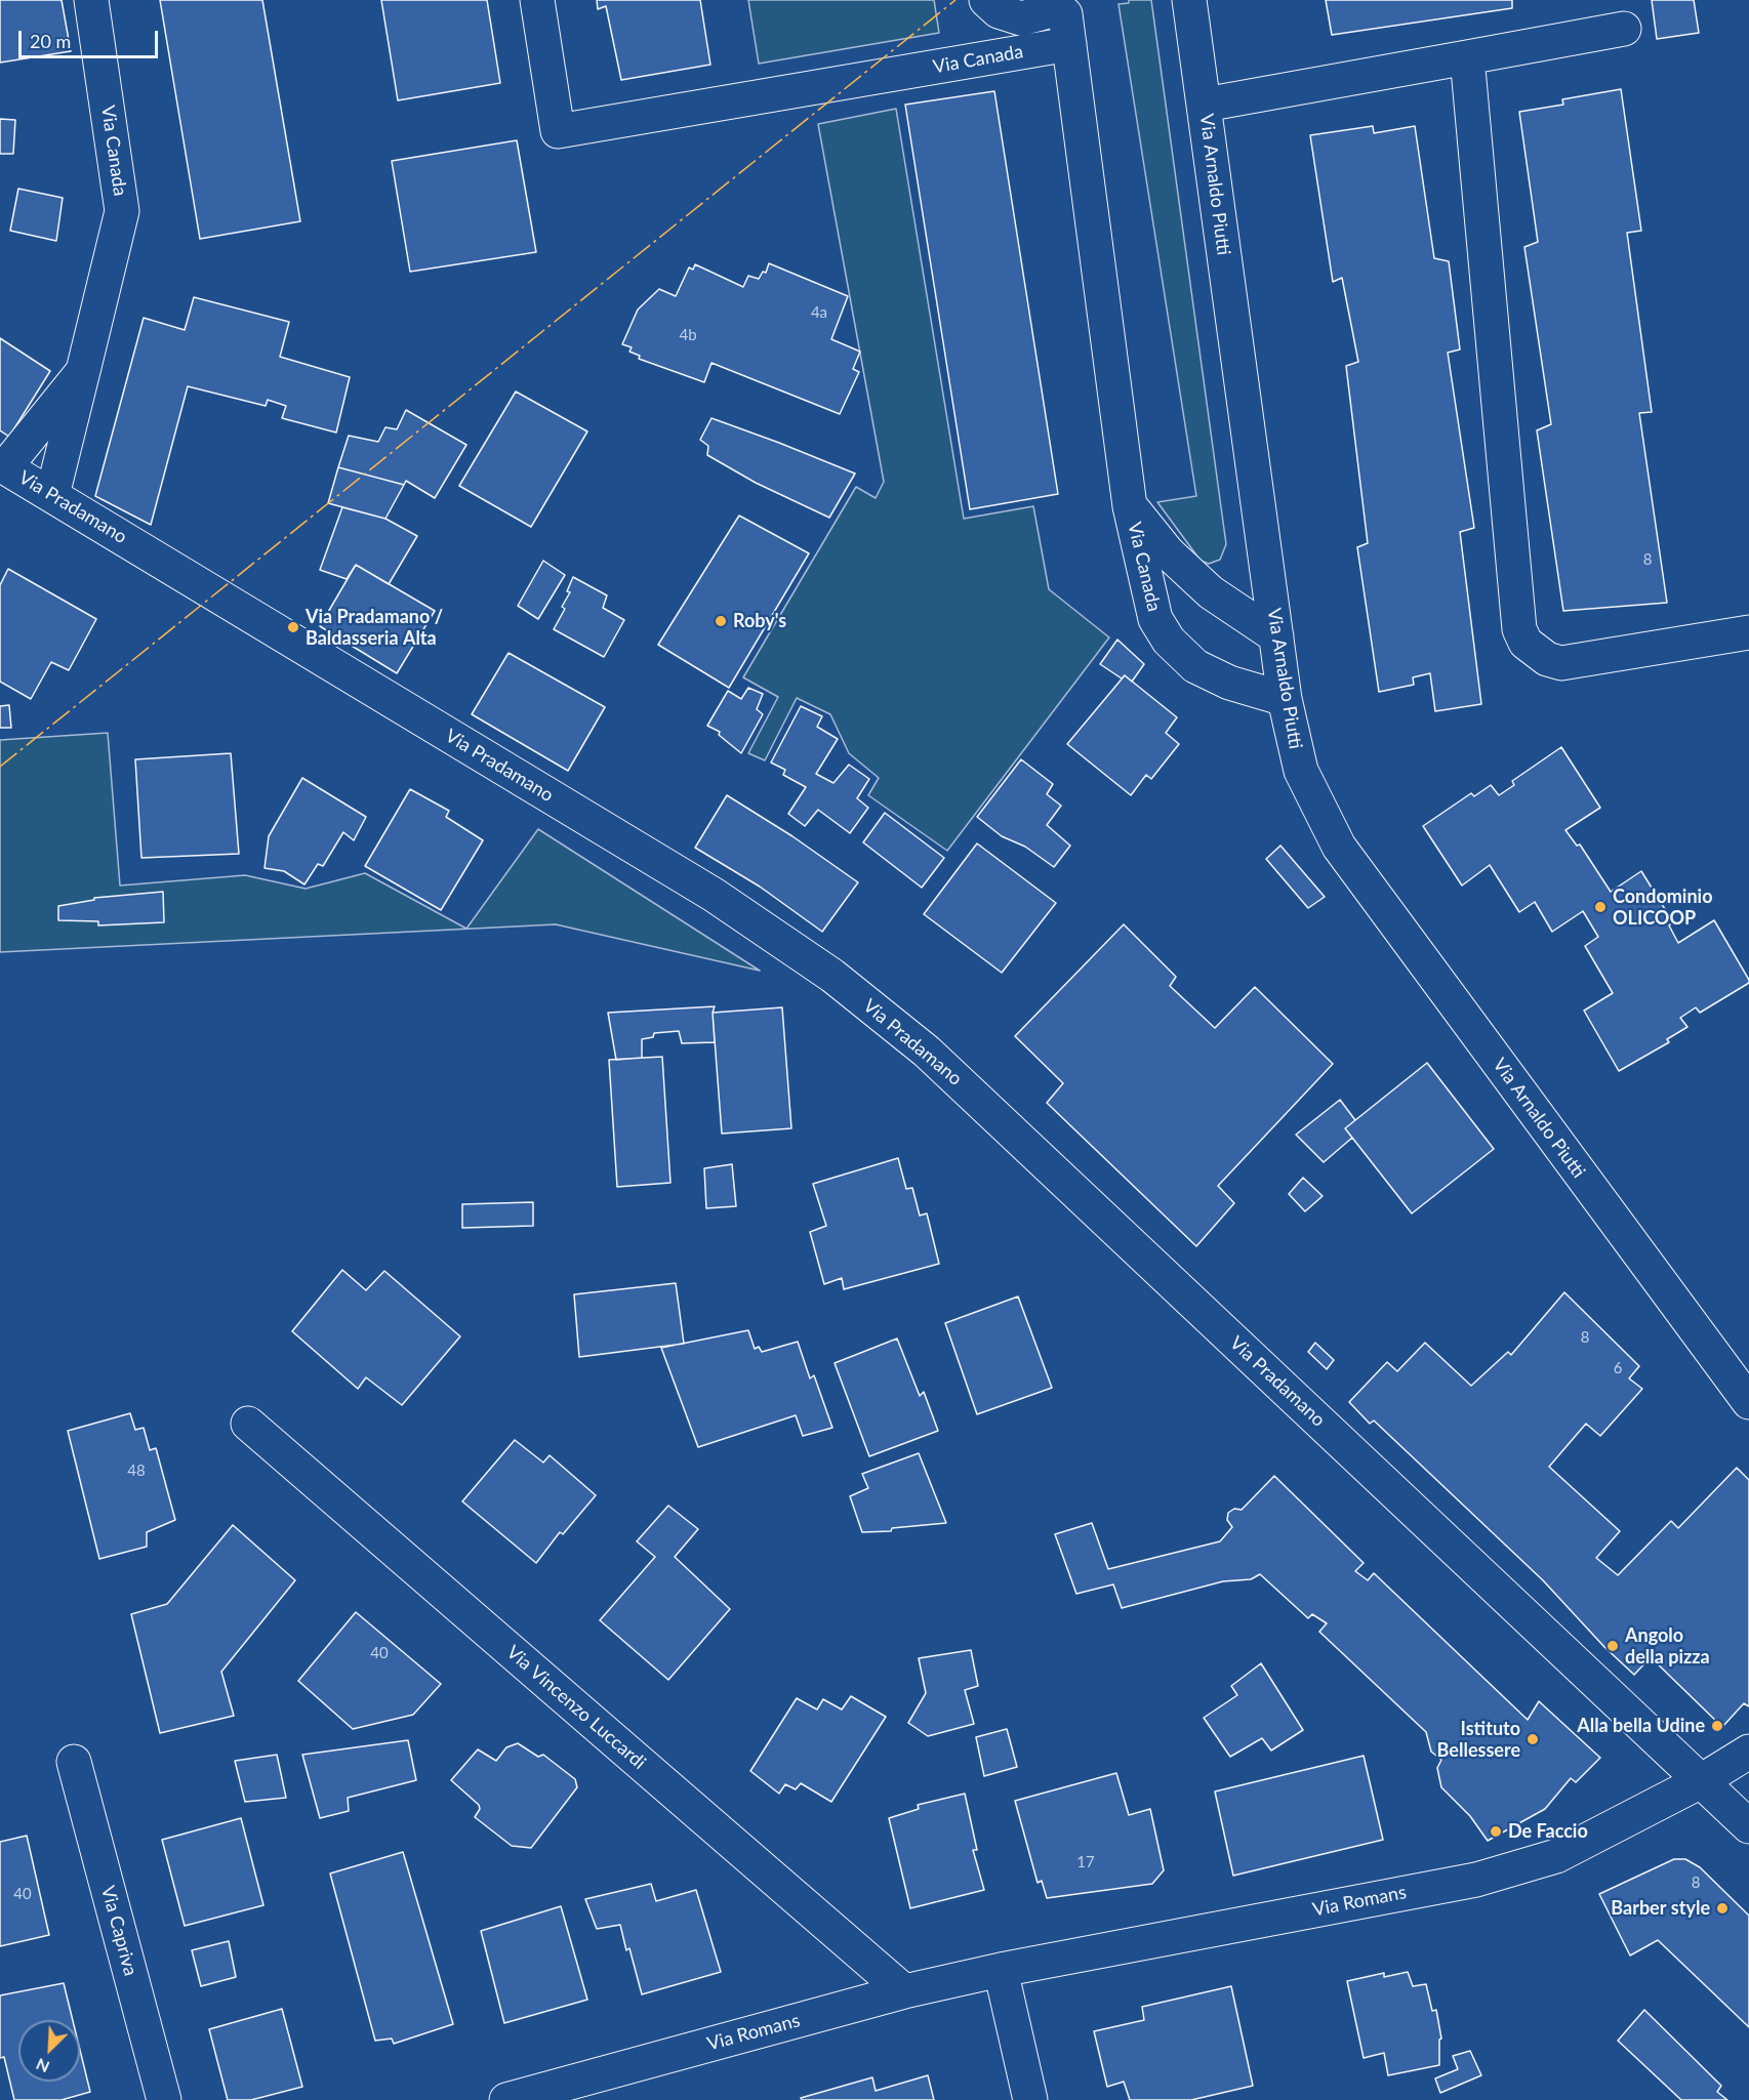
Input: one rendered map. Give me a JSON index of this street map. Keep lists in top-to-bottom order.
{
  "streets": {
    "street": [
      "Via Canada",
      "Via Arnaldo Piutti",
      "Via Pradamano",
      "Via Vincenzo Luccardi",
      "Via Romans",
      "Via Capriva"
    ]
  },
  "crossings": [
    ["Via Canada", "Via Arnaldo Piutti"],
    ["Via Canada", "Via Pradamano"],
    ["Via Pradamano", "Via Romans"],
    ["Via Vincenzo Luccardi", "Via Romans"]
  ],
  "places": [
    "Roby's",
    "Via Pradamano / Baldasseria Alta",
    "Condominio OLICOOP",
    "Angolo della pizza",
    "Alla bella Udine",
    "Istituto Bellessere",
    "De Faccio",
    "Barber style"
  ],
  "house_numbers": [
    "4a",
    "4b",
    "8",
    "8",
    "6",
    "48",
    "40",
    "17",
    "8",
    "40"
  ],
  "scale_bar": "20 m",
  "north": "bottom left"
}
